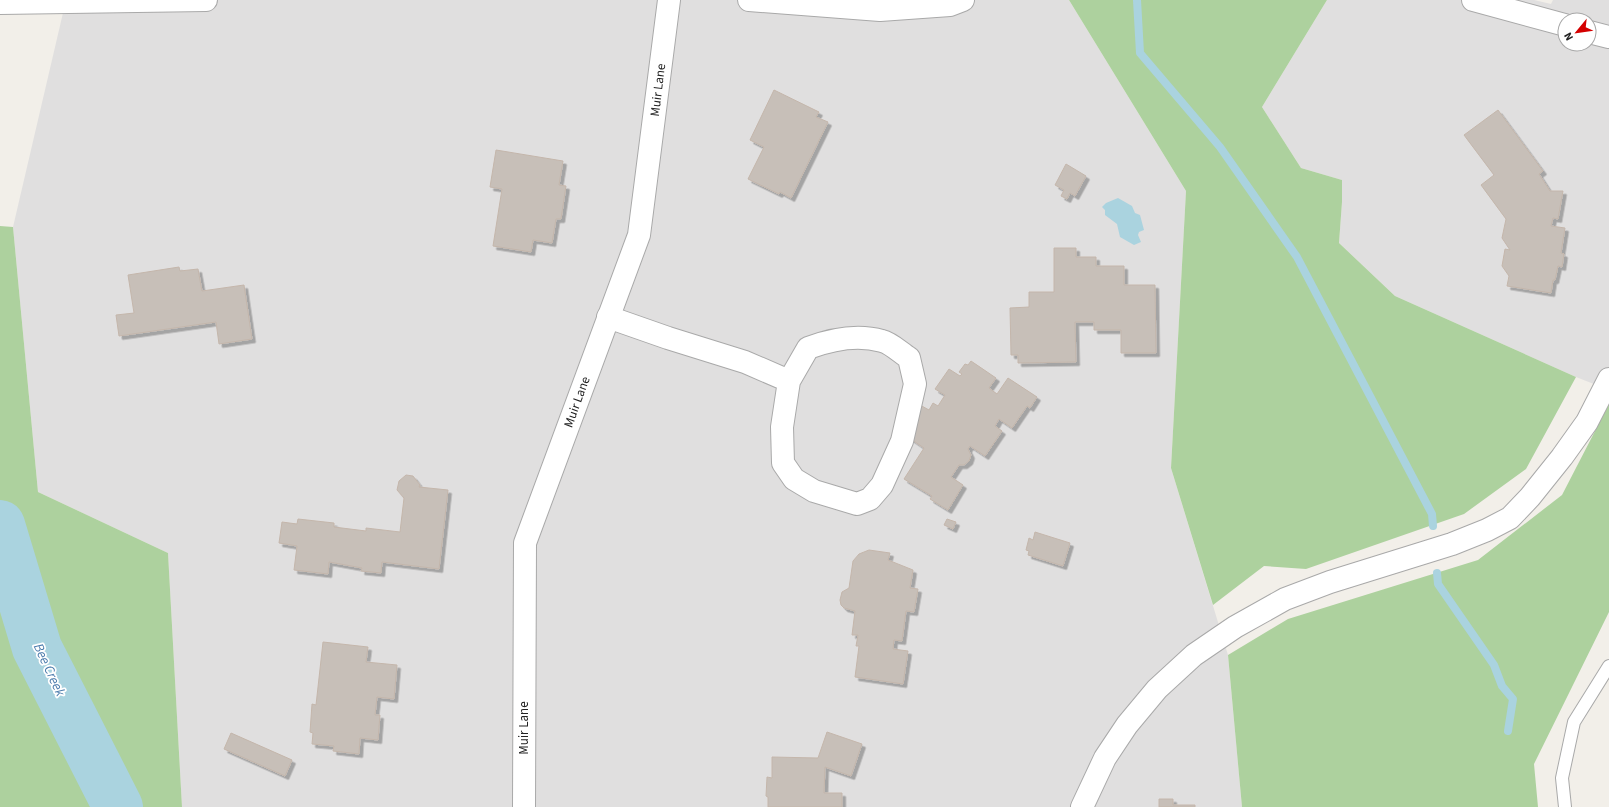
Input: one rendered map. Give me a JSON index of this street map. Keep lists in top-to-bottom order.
{
  "streets": {
    "street": ["Muir Lane"]
  },
  "water": ["Bee Creek"],
  "north": "bottom left"
}
